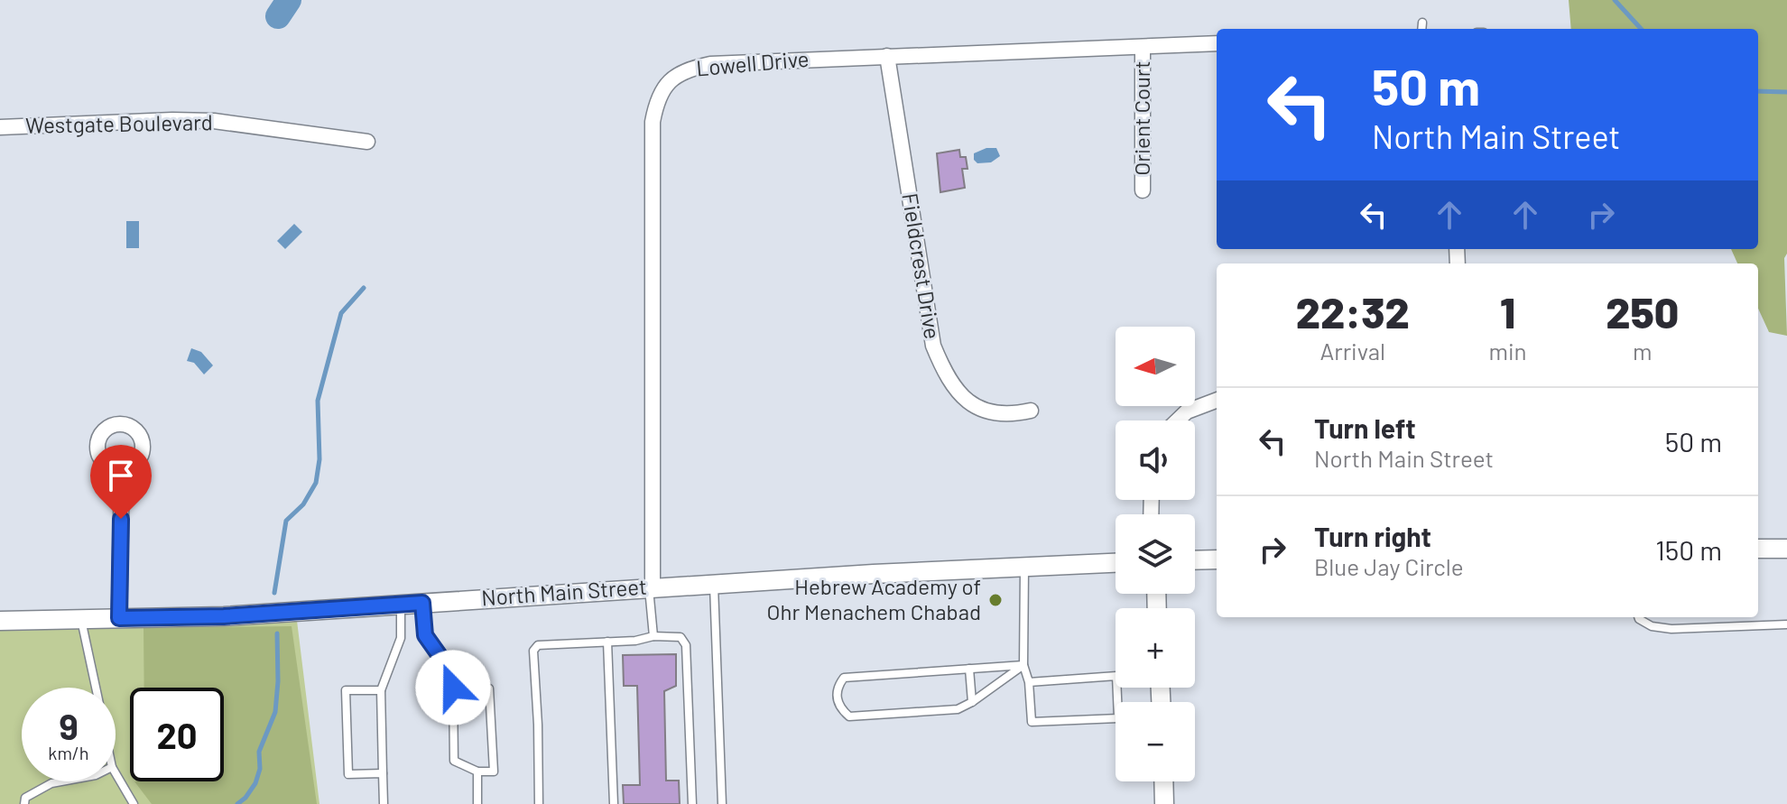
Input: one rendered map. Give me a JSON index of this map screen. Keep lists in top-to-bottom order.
{
  "streets": {
    "street": [
      "Lowell Drive",
      "Orient Court",
      "Westgate Boulevard",
      "Fieldcrest Drive",
      "North Main Street"
    ]
  },
  "crossings": [
    ["Lowell Drive", "Orient Court"],
    ["Lowell Drive", "Fieldcrest Drive"],
    ["Lowell Drive", "North Main Street"]
  ],
  "places": ["Hebrew Academy of Ohr Menachem Chabad"],
  "north": "left",
  "page": {
    "turn": ["50 m", "North Main Street"],
    "eta": [
      "22:32",
      "Arrival",
      "1",
      "min",
      "250",
      "m"
    ],
    "map_buttons": ["+", "−"],
    "list": [
      {
        "name": "Turn left",
        "note": "North Main Street",
        "value": "50 m"
      },
      {
        "name": "Turn right",
        "note": "Blue Jay Circle",
        "value": "150 m"
      }
    ],
    "speed": "9 km/h",
    "limit": "20"
  }
}
